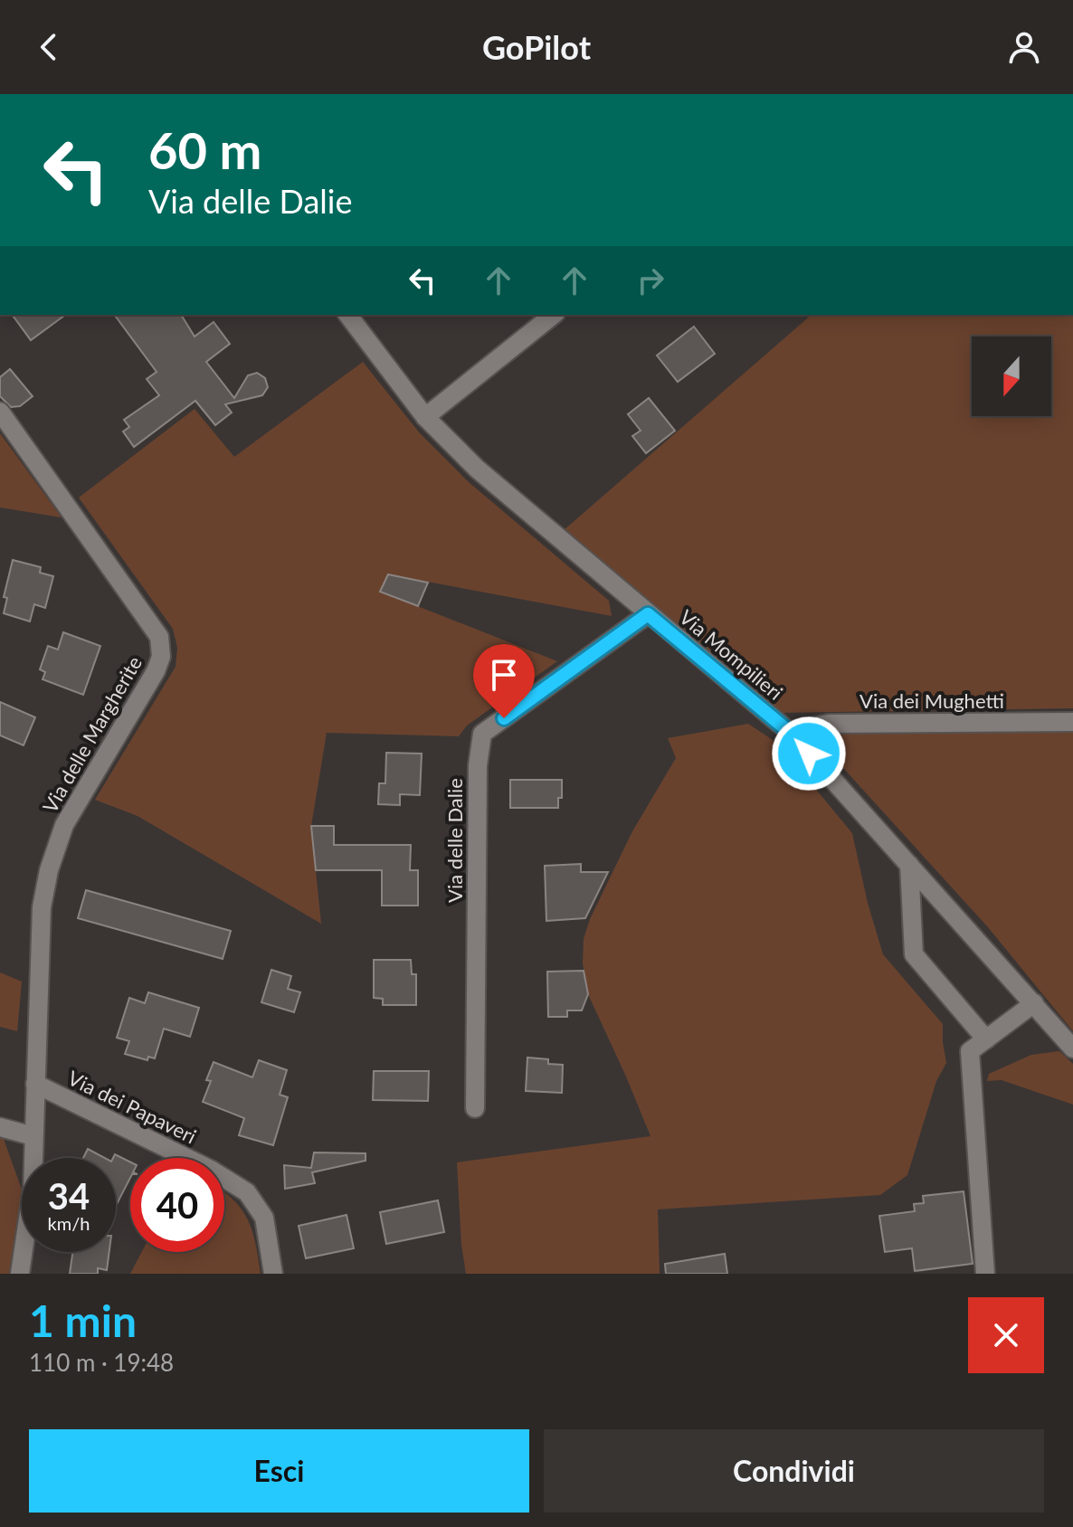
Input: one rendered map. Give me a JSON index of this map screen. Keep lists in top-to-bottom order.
{
  "streets": {
    "street": [
      "Via Mompilieri",
      "Via dei Mughetti",
      "Via delle Margherite",
      "Via delle Dalie",
      "Via dei Papaveri"
    ]
  },
  "crossings": [
    ["Via Mompilieri", "Via dei Mughetti"],
    ["Via Mompilieri", "Via delle Dalie"],
    ["Via delle Margherite", "Via dei Papaveri"]
  ],
  "north": "bottom",
  "page": {
    "header": "GoPilot",
    "turn": ["60 m", "Via delle Dalie"],
    "speed": "34 km/h",
    "limit": "40",
    "heading": ["1 min", "110 m · 19:48"],
    "buttons": ["Esci", "Condividi"]
  }
}
